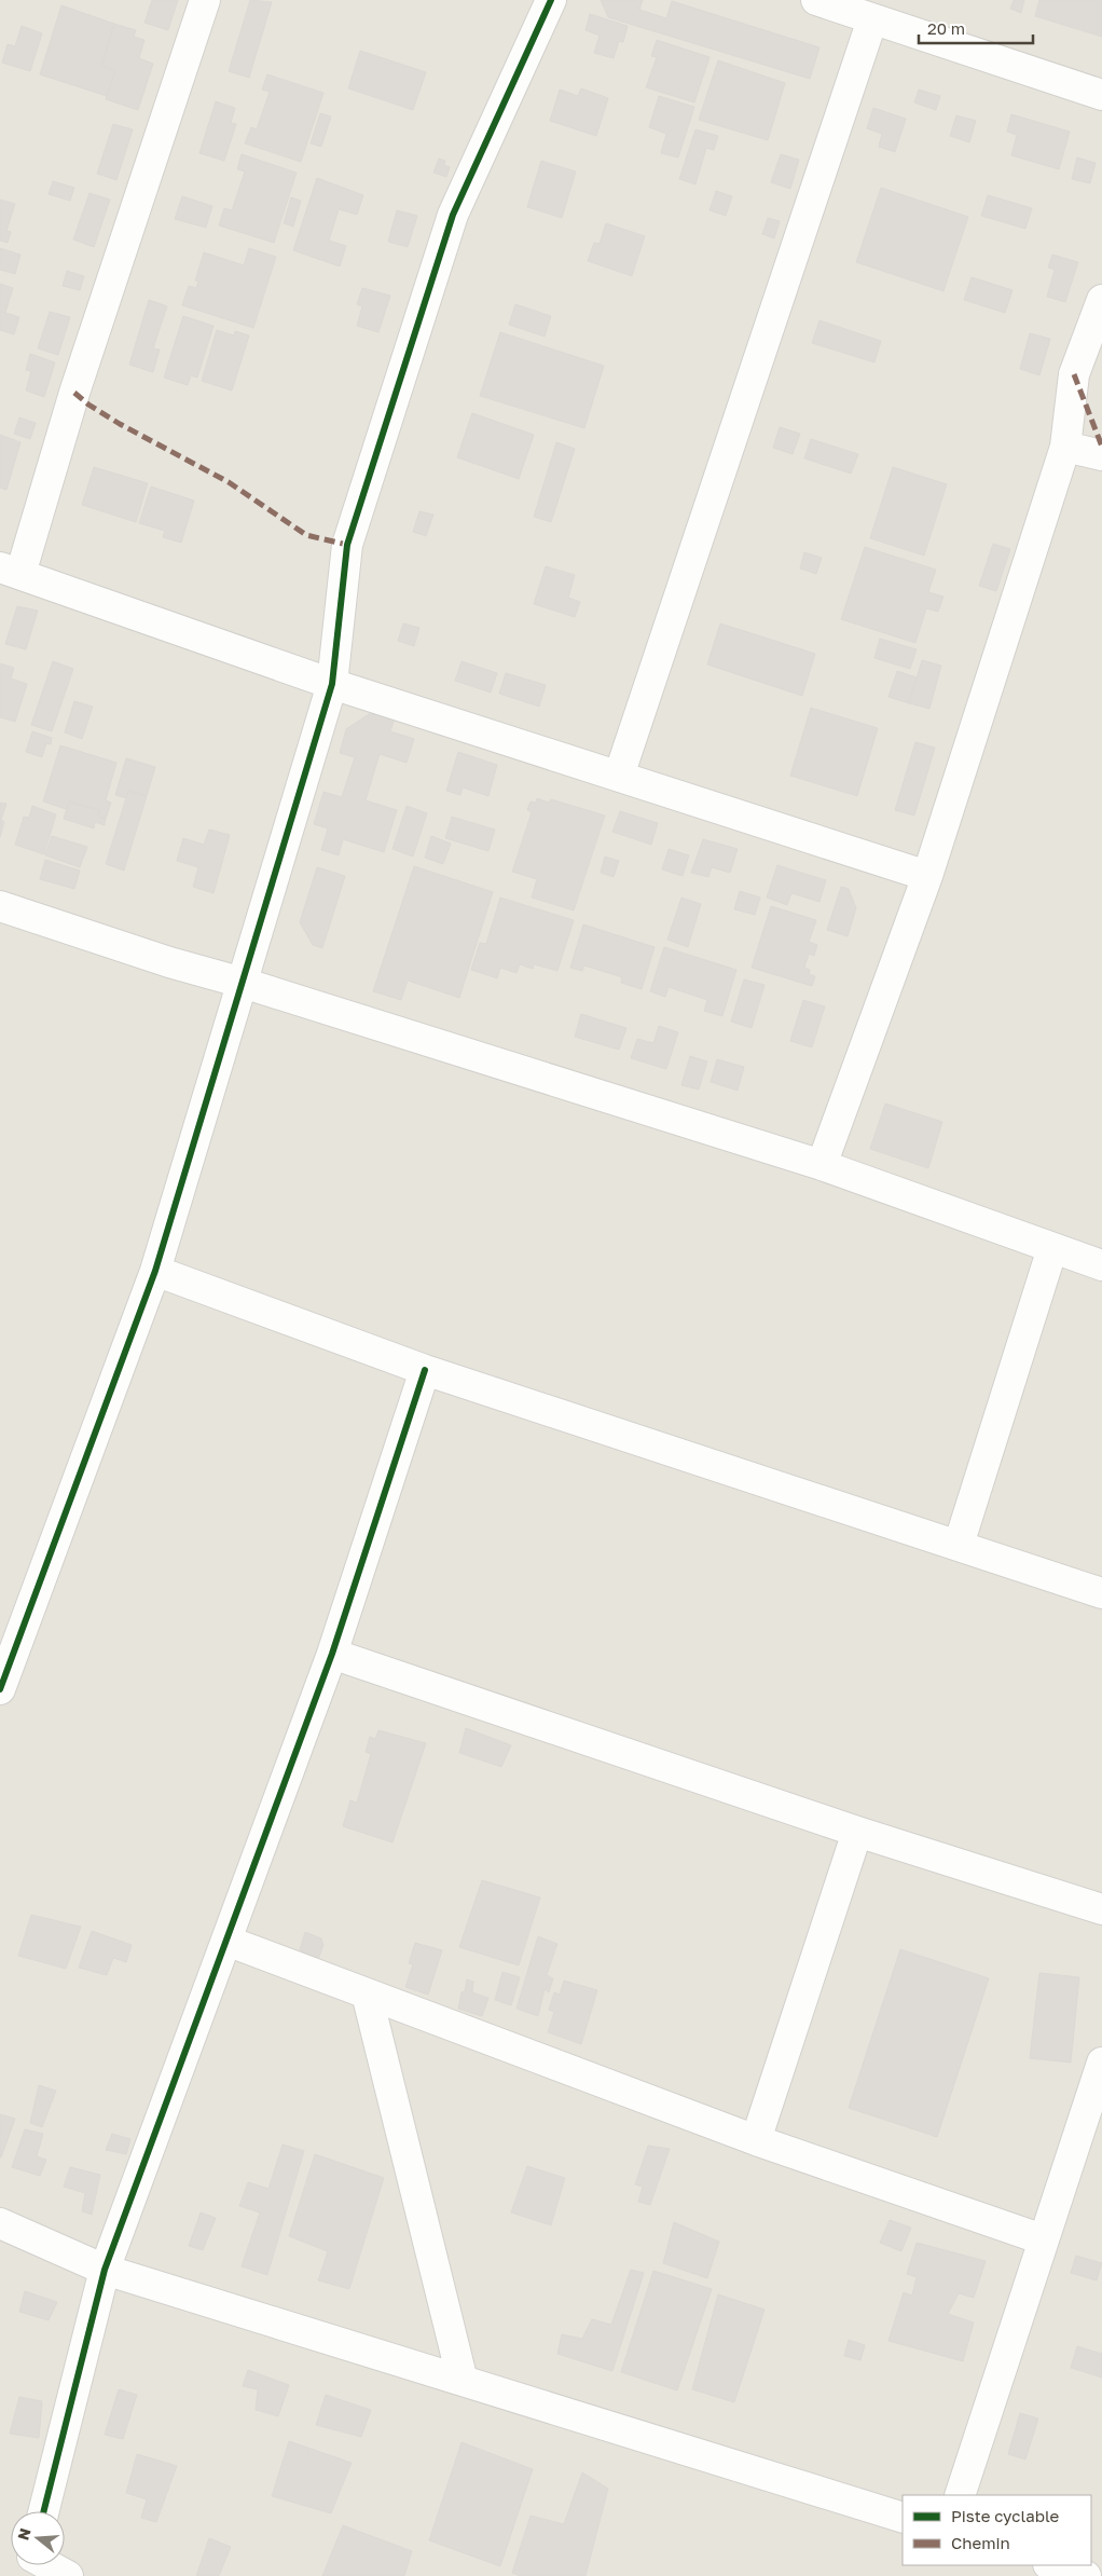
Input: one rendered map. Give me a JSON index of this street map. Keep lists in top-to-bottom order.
{
  "legend": ["Piste cyclable", "Chemin"],
  "scale_bar": "20 m",
  "north": "left"
}
